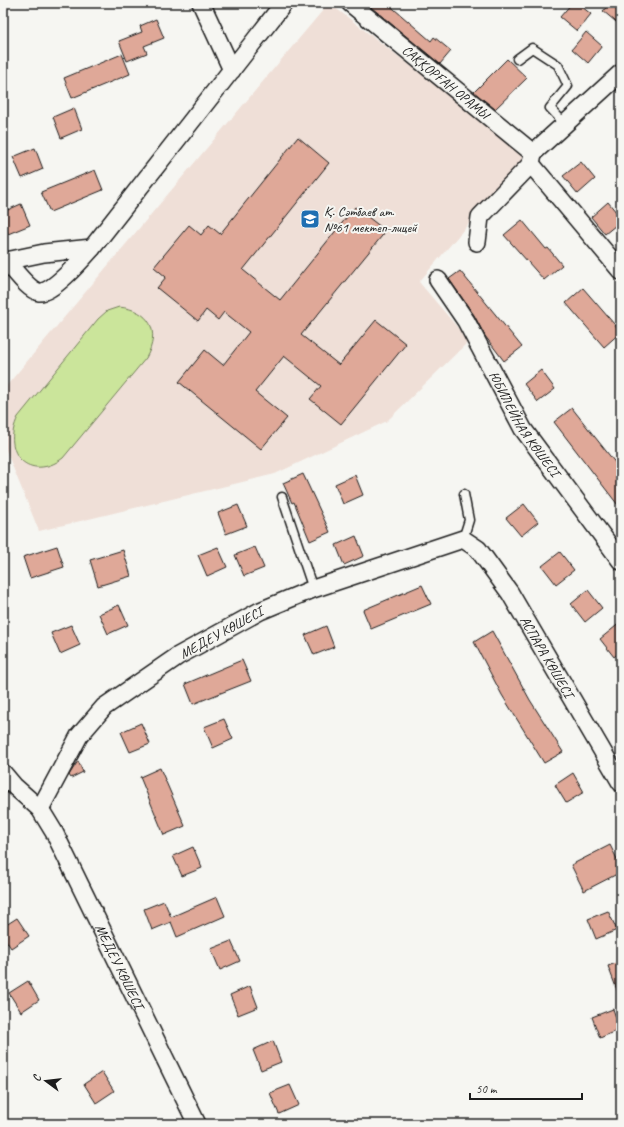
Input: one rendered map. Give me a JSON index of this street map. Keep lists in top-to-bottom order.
{
  "streets": {
    "street": [
      "САҚҚОРҒАН ОРАМЫ",
      "ЮБИЛЕЙНАЯ КӨШЕСІ",
      "МЕДЕУ КӨШЕСІ",
      "АСПАРА КӨШЕСІ"
    ]
  },
  "crossings": [
    ["МЕДЕУ КӨШЕСІ", "АСПАРА КӨШЕСІ"]
  ],
  "places": {
    "school or university": ["Қ. Сәтбаев ат. №61 мектеп-лицей"]
  },
  "scale_bar": "50 m",
  "north": "left"
}
